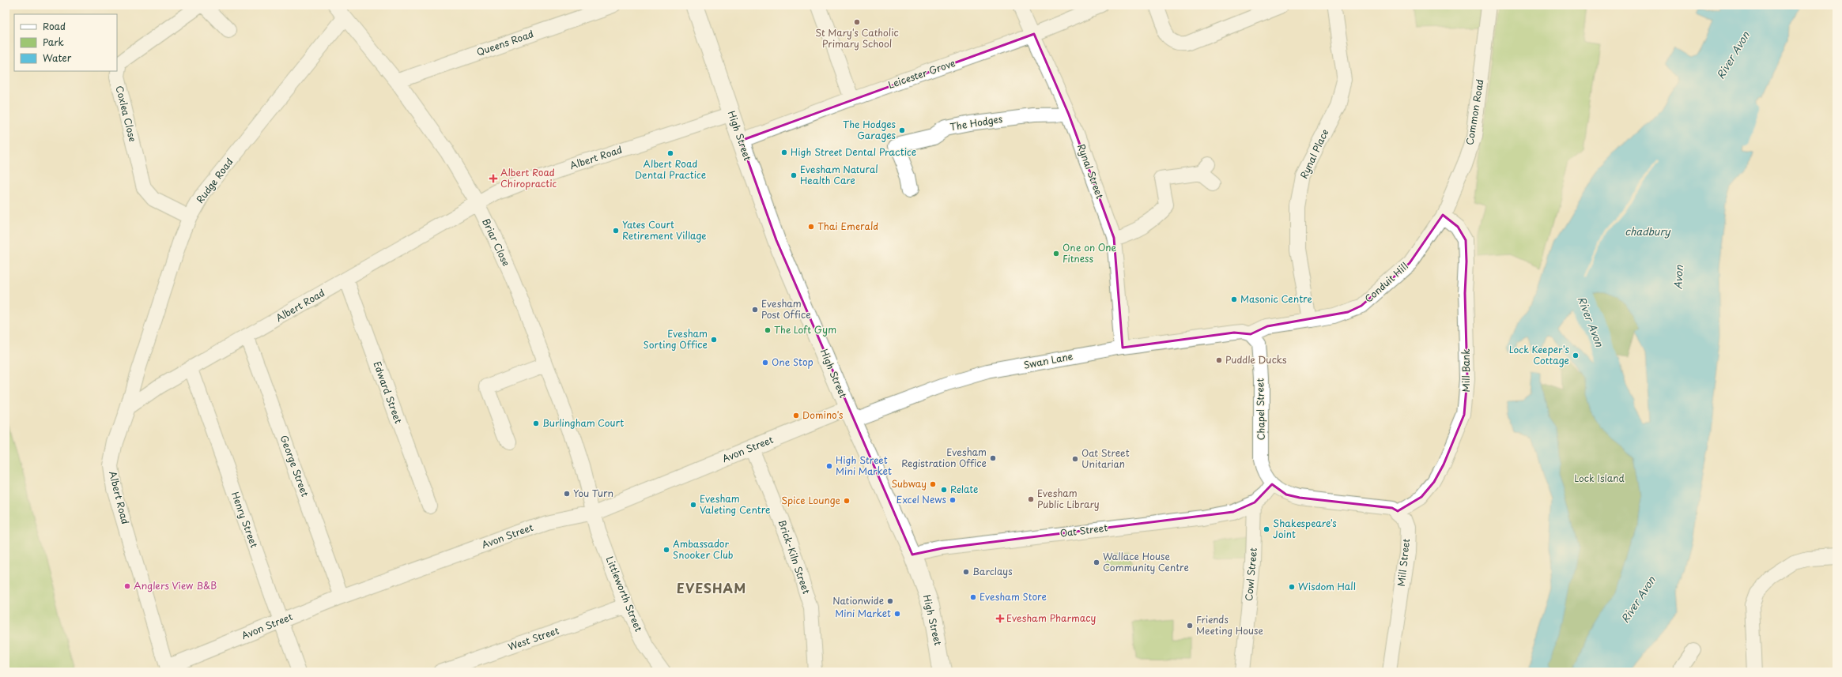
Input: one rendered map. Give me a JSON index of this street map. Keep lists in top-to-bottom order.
{
  "streets": {
    "main road": ["High Street"],
    "street": [
      "Queens Road",
      "Leicester Grove",
      "Common Road",
      "Coxlea Close",
      "The Hodges",
      "Rynal Place",
      "Albert Road",
      "Rynal Street",
      "Rudge Road",
      "Briar Close",
      "Conduit Hill",
      "Swan Lane",
      "Mill Bank",
      "Edward Street",
      "Chapel Street",
      "Avon Street",
      "George Street",
      "Henry Street",
      "Oat Street",
      "Brick-Kiln Street",
      "Mill Street",
      "Cowl Street",
      "Littleworth Street",
      "West Street"
    ]
  },
  "crossings": [
    ["Queens Road", "Briar Close"],
    ["Leicester Grove", "High Street"],
    ["Leicester Grove", "Rynal Street"],
    ["Common Road", "Conduit Hill"],
    ["Common Road", "Mill Bank"],
    ["Coxlea Close", "Rudge Road"],
    ["The Hodges", "Rynal Street"],
    ["High Street", "Albert Road"],
    ["High Street", "Swan Lane"],
    ["High Street", "Avon Street"],
    ["High Street", "Oat Street"],
    ["Rynal Place", "Conduit Hill"],
    ["Albert Road", "Rudge Road"],
    ["Albert Road", "Briar Close"],
    ["Albert Road", "Edward Street"],
    ["Albert Road", "Avon Street"],
    ["Albert Road", "George Street"],
    ["Albert Road", "Henry Street"],
    ["Rynal Street", "Swan Lane"],
    ["Rudge Road", "Briar Close"],
    ["Briar Close", "Avon Street"],
    ["Briar Close", "Littleworth Street"],
    ["Conduit Hill", "Mill Bank"],
    ["Swan Lane", "Chapel Street"],
    ["Swan Lane", "Avon Street"],
    ["Mill Bank", "Mill Street"],
    ["Avon Street", "George Street"],
    ["Avon Street", "Henry Street"],
    ["Avon Street", "Brick-Kiln Street"],
    ["Avon Street", "Littleworth Street"],
    ["Oat Street", "Cowl Street"],
    ["Littleworth Street", "West Street"]
  ],
  "districts": ["EVESHAM"],
  "water": ["River Avon", "chadbury", "Avon"],
  "parks": ["Lock Island"],
  "places": {
    "other": [
      "St Mary's Catholic Primary School",
      "The Hodges Garages",
      "High Street Dental Practice",
      "Albert Road Dental Practice",
      "Evesham Natural Health Care",
      "Thai Emerald",
      "Yates Court Retirement Village",
      "One on One Fitness",
      "Masonic Centre",
      "Evesham Post Office",
      "The Loft Gym",
      "Evesham Sorting Office",
      "Lock Keeper's Cottage",
      "Puddle Ducks",
      "One Stop",
      "Domino's",
      "Burlingham Court",
      "Evesham Registration Office",
      "Oat Street Unitarian",
      "High Street Mini Market",
      "Subway",
      "Relate",
      "You Turn",
      "Evesham Public Library",
      "Excel News",
      "Spice Lounge",
      "Evesham Valeting Centre",
      "Shakespeare's Joint",
      "Ambassador Snooker Club",
      "Wallace House Community Centre",
      "Barclays",
      "Anglers View B&B",
      "Wisdom Hall",
      "Evesham Store",
      "Nationwide",
      "Mini Market",
      "Friends Meeting House"
    ],
    "health": ["Albert Road Chiropractic", "Evesham Pharmacy"]
  },
  "legend": ["Road", "Park", "Water"]
}
